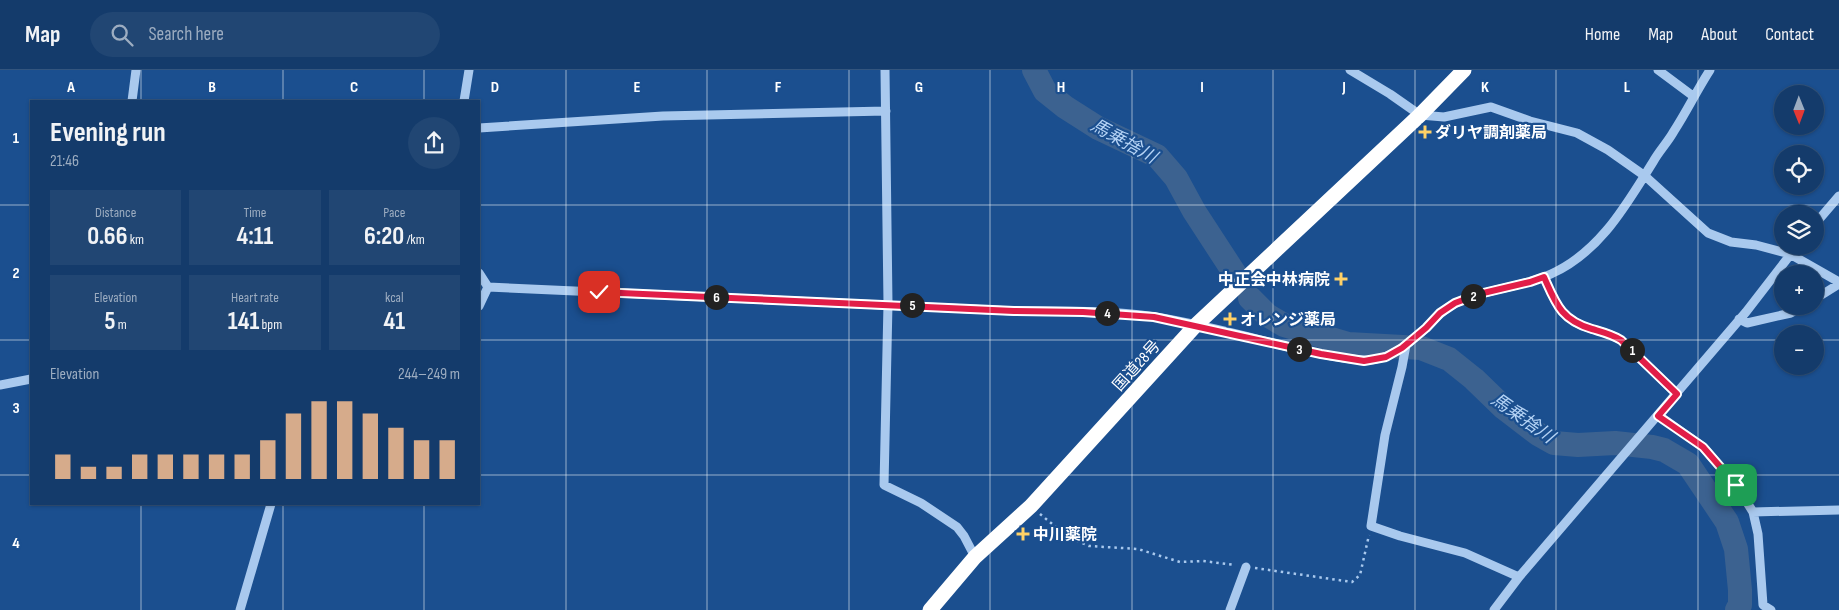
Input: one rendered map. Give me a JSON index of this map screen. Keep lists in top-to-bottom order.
{
  "streets": {
    "highway": ["国道28号"]
  },
  "water": ["馬乗捨川"],
  "places": {
    "health": [
      "ダリヤ調剤薬局",
      "中正会中林病院",
      "オレンジ薬局",
      "中川薬院"
    ]
  },
  "north": "bottom",
  "page": {
    "header": "Map",
    "search": "Search here",
    "nav": [
      "Home",
      "Map",
      "About",
      "Contact"
    ],
    "map_buttons": ["+", "−"],
    "heading": ["Evening run", "21:46"],
    "stats": [
      ["Distance", "0.66 km"],
      ["Time", "4:11"],
      ["Pace", "6:20 /km"],
      ["Elevation", "5 m"],
      ["Heart rate", "141 bpm"],
      ["kcal", "41"]
    ],
    "pins": [
      "2",
      "6",
      "5",
      "4",
      "3",
      "1"
    ],
    "chart": ["Elevation", "244–249 m"]
  },
  "grid": {
    "columns": [
      "A",
      "B",
      "C",
      "D",
      "E",
      "F",
      "G",
      "H",
      "I",
      "J",
      "K",
      "L"
    ],
    "rows": [
      "1",
      "2",
      "3",
      "4"
    ]
  }
}
